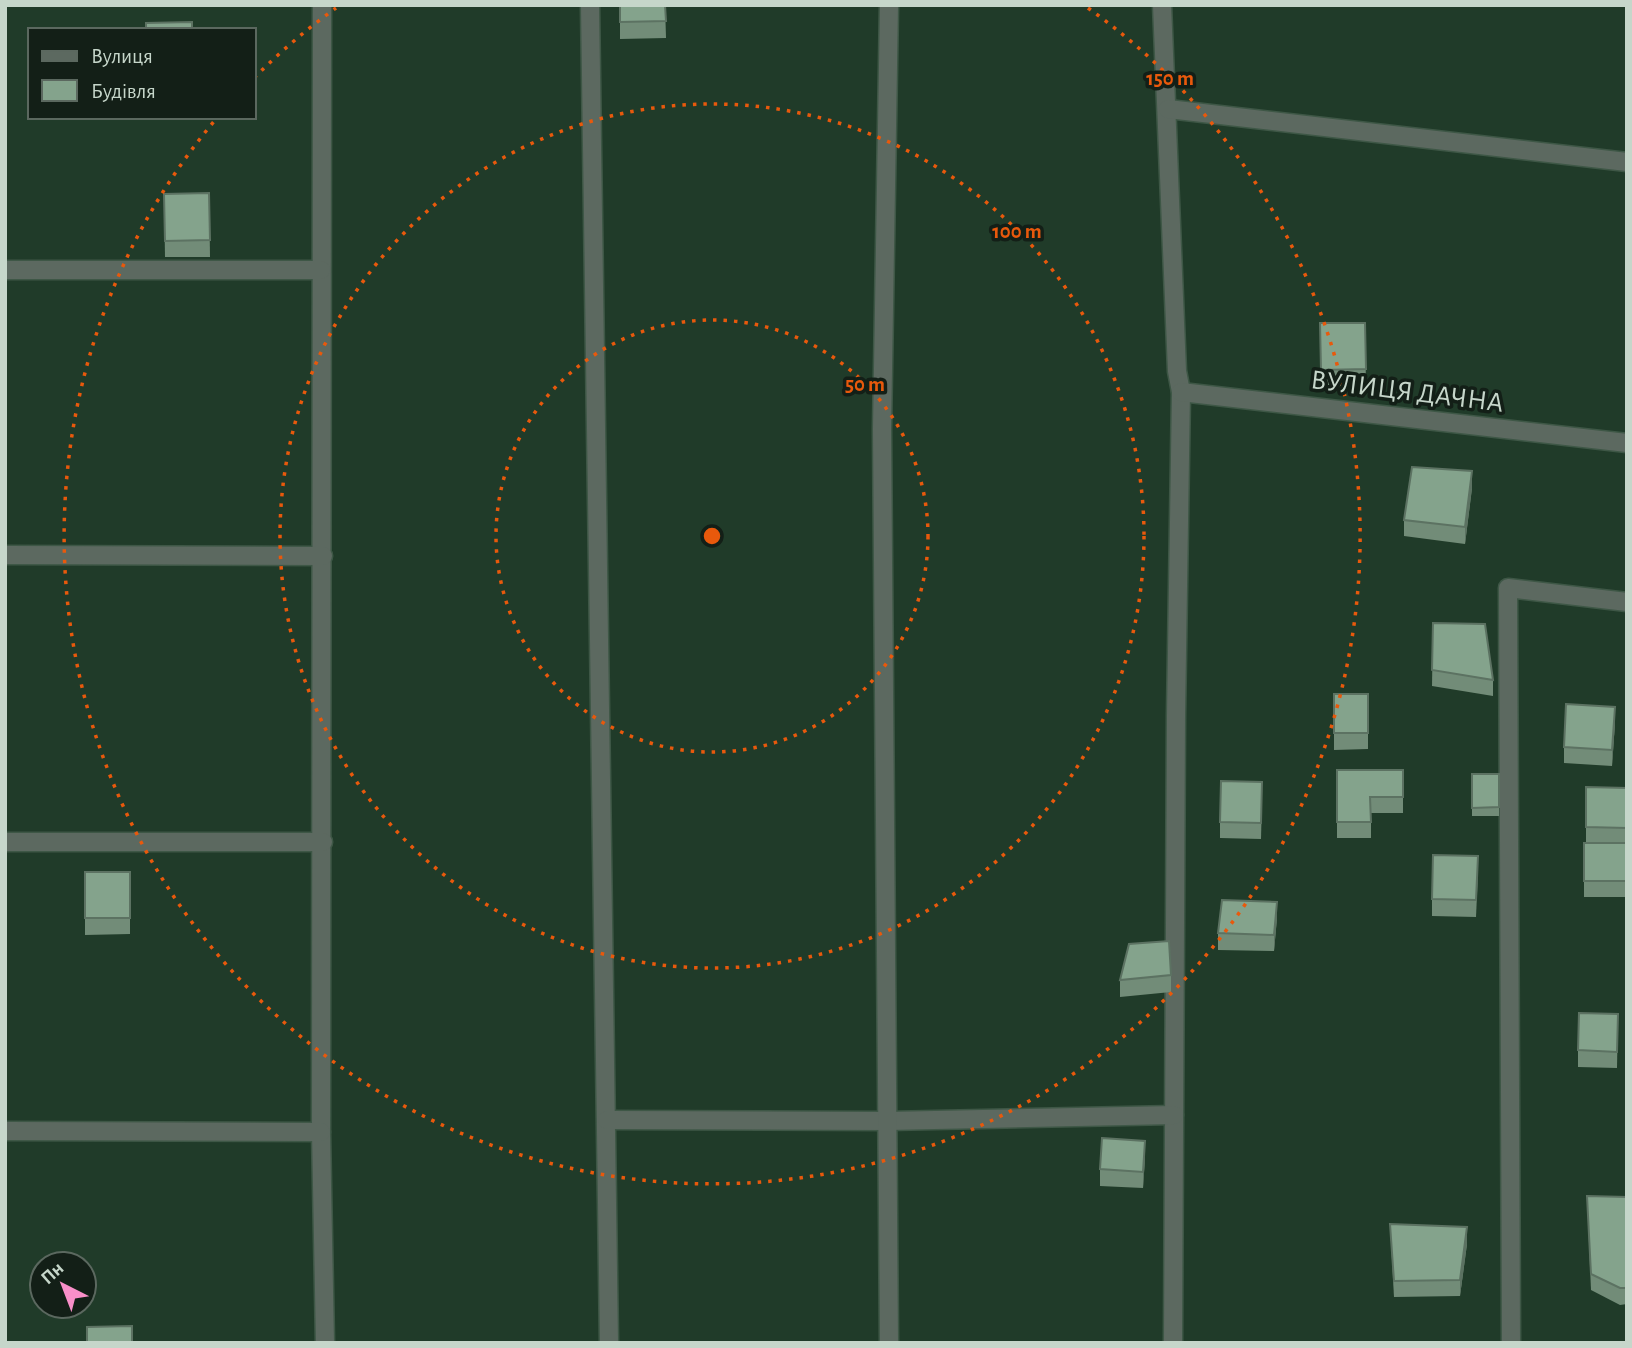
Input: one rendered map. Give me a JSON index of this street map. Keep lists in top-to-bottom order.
{
  "streets": {
    "street": ["ВУЛИЦЯ ДАЧНА"]
  },
  "legend": ["Вулиця", "Будівля"],
  "north": "top left",
  "rings": ["150 m", "100 m", "50 m"]
}
